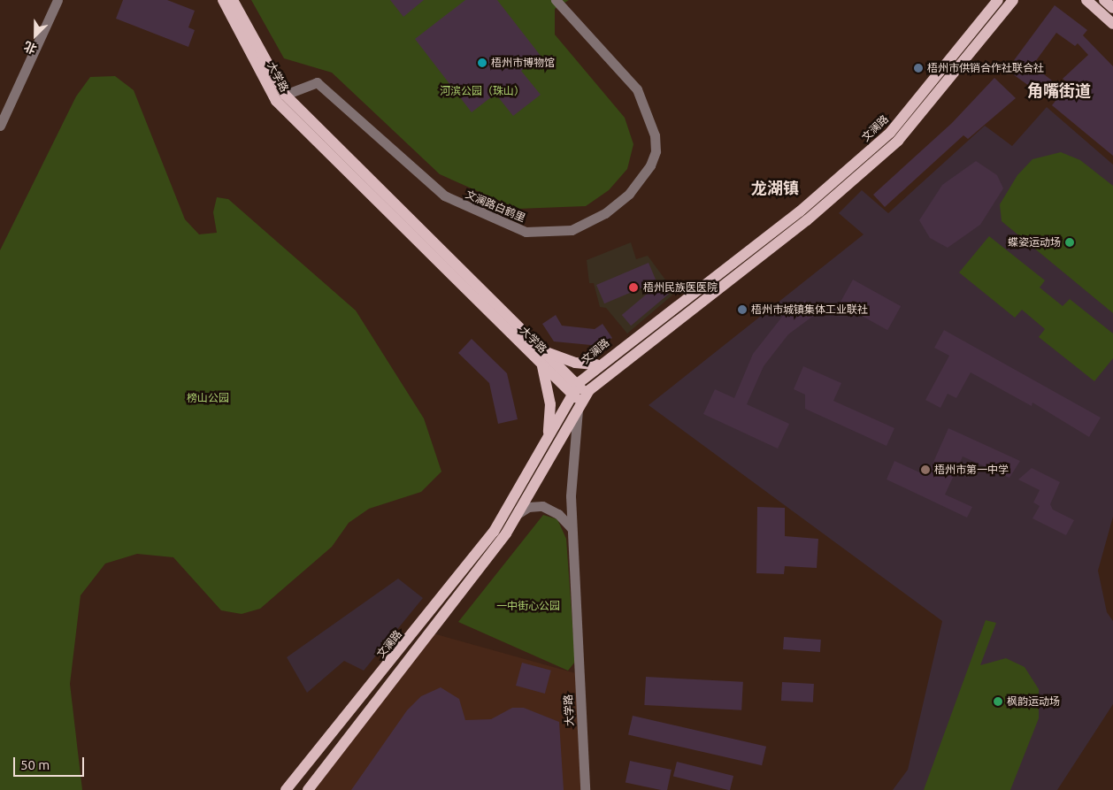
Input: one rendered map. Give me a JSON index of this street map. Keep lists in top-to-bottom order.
{
  "streets": {
    "main road": ["大学路", "文澜路"],
    "street": ["文澜路白鹤里"]
  },
  "crossings": [
    ["大学路", "文澜路"],
    ["大学路", "文澜路白鹤里"]
  ],
  "districts": ["角嘴街道", "龙湖镇"],
  "parks": ["河滨公园（珠山）", "榜山公园", "一中街心公园"],
  "places": [
    "梧州市博物馆",
    "梧州市供销合作社联合社",
    "蝶姿运动场",
    "梧州民族医医院",
    "梧州市城镇集体工业联社",
    "梧州市第一中学",
    "枫韵运动场"
  ],
  "scale_bar": "50 m",
  "north": "bottom left"
}
